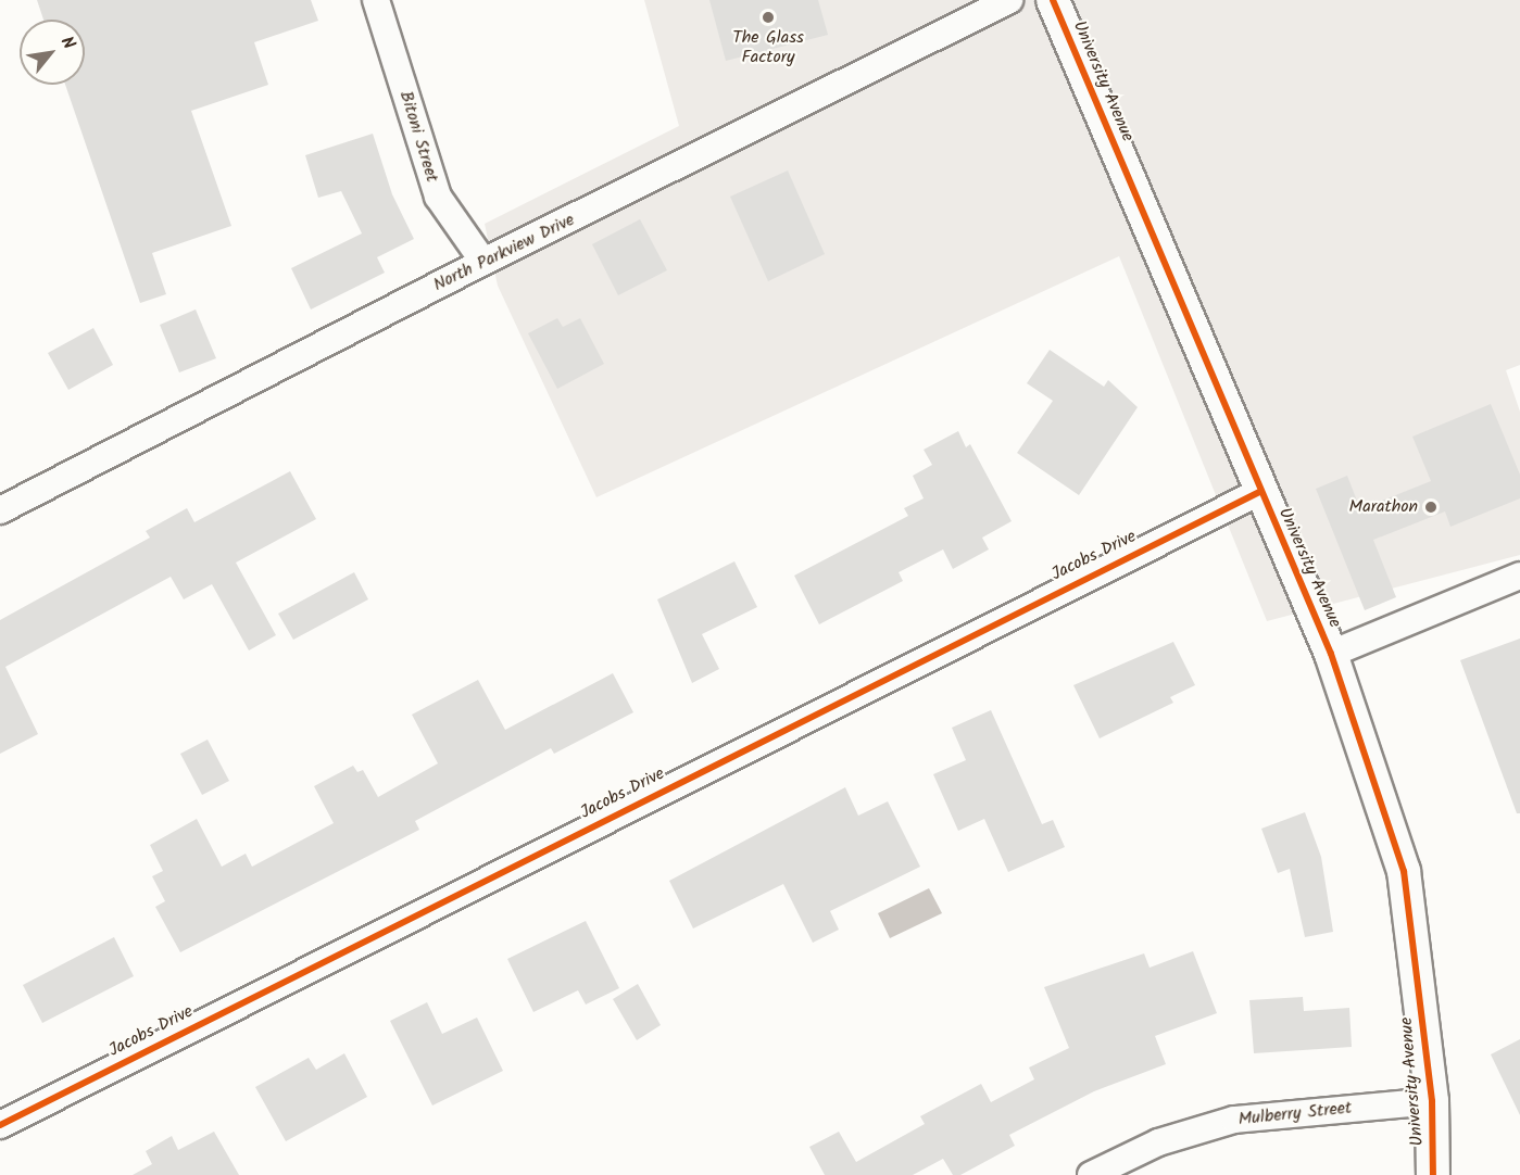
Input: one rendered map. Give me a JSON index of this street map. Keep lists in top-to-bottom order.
{
  "streets": {
    "street": [
      "University Avenue",
      "Bitoni Street",
      "North Parkview Drive",
      "Jacobs Drive",
      "Mulberry Street"
    ]
  },
  "crossings": [
    ["University Avenue", "Jacobs Drive"],
    ["University Avenue", "Mulberry Street"],
    ["Bitoni Street", "North Parkview Drive"]
  ],
  "places": ["The Glass Factory", "Marathon"],
  "north": "top right"
}
